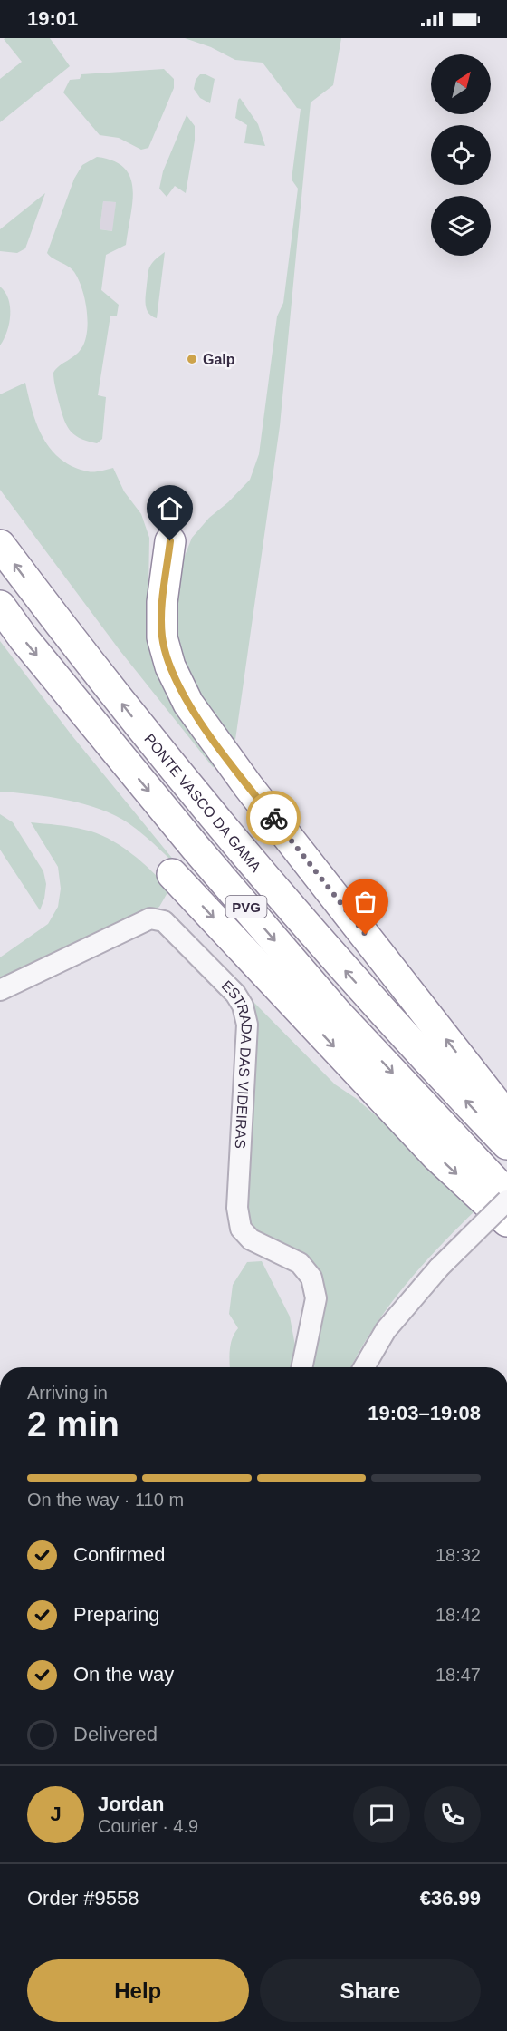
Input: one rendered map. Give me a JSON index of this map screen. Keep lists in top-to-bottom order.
{
  "streets": {
    "highway": ["PONTE VASCO DA GAMA", "PVG"],
    "street": ["ESTRADA DAS VIDEIRAS"]
  },
  "places": ["Galp"],
  "north": "top right",
  "page": {
    "status": "19:01",
    "heading": ["2 min", "Arriving in", "19:03–19:08"],
    "panel": [
      "Jordan",
      "Courier · 4.9",
      "Order #9558",
      "€36.99"
    ],
    "bar": "On the way · 110 m",
    "list": [
      ["Confirmed", "18:32"],
      ["Preparing", "18:42"],
      ["On the way", "18:47"],
      "Delivered"
    ],
    "round": "J",
    "buttons": ["Help", "Share"]
  }
}
